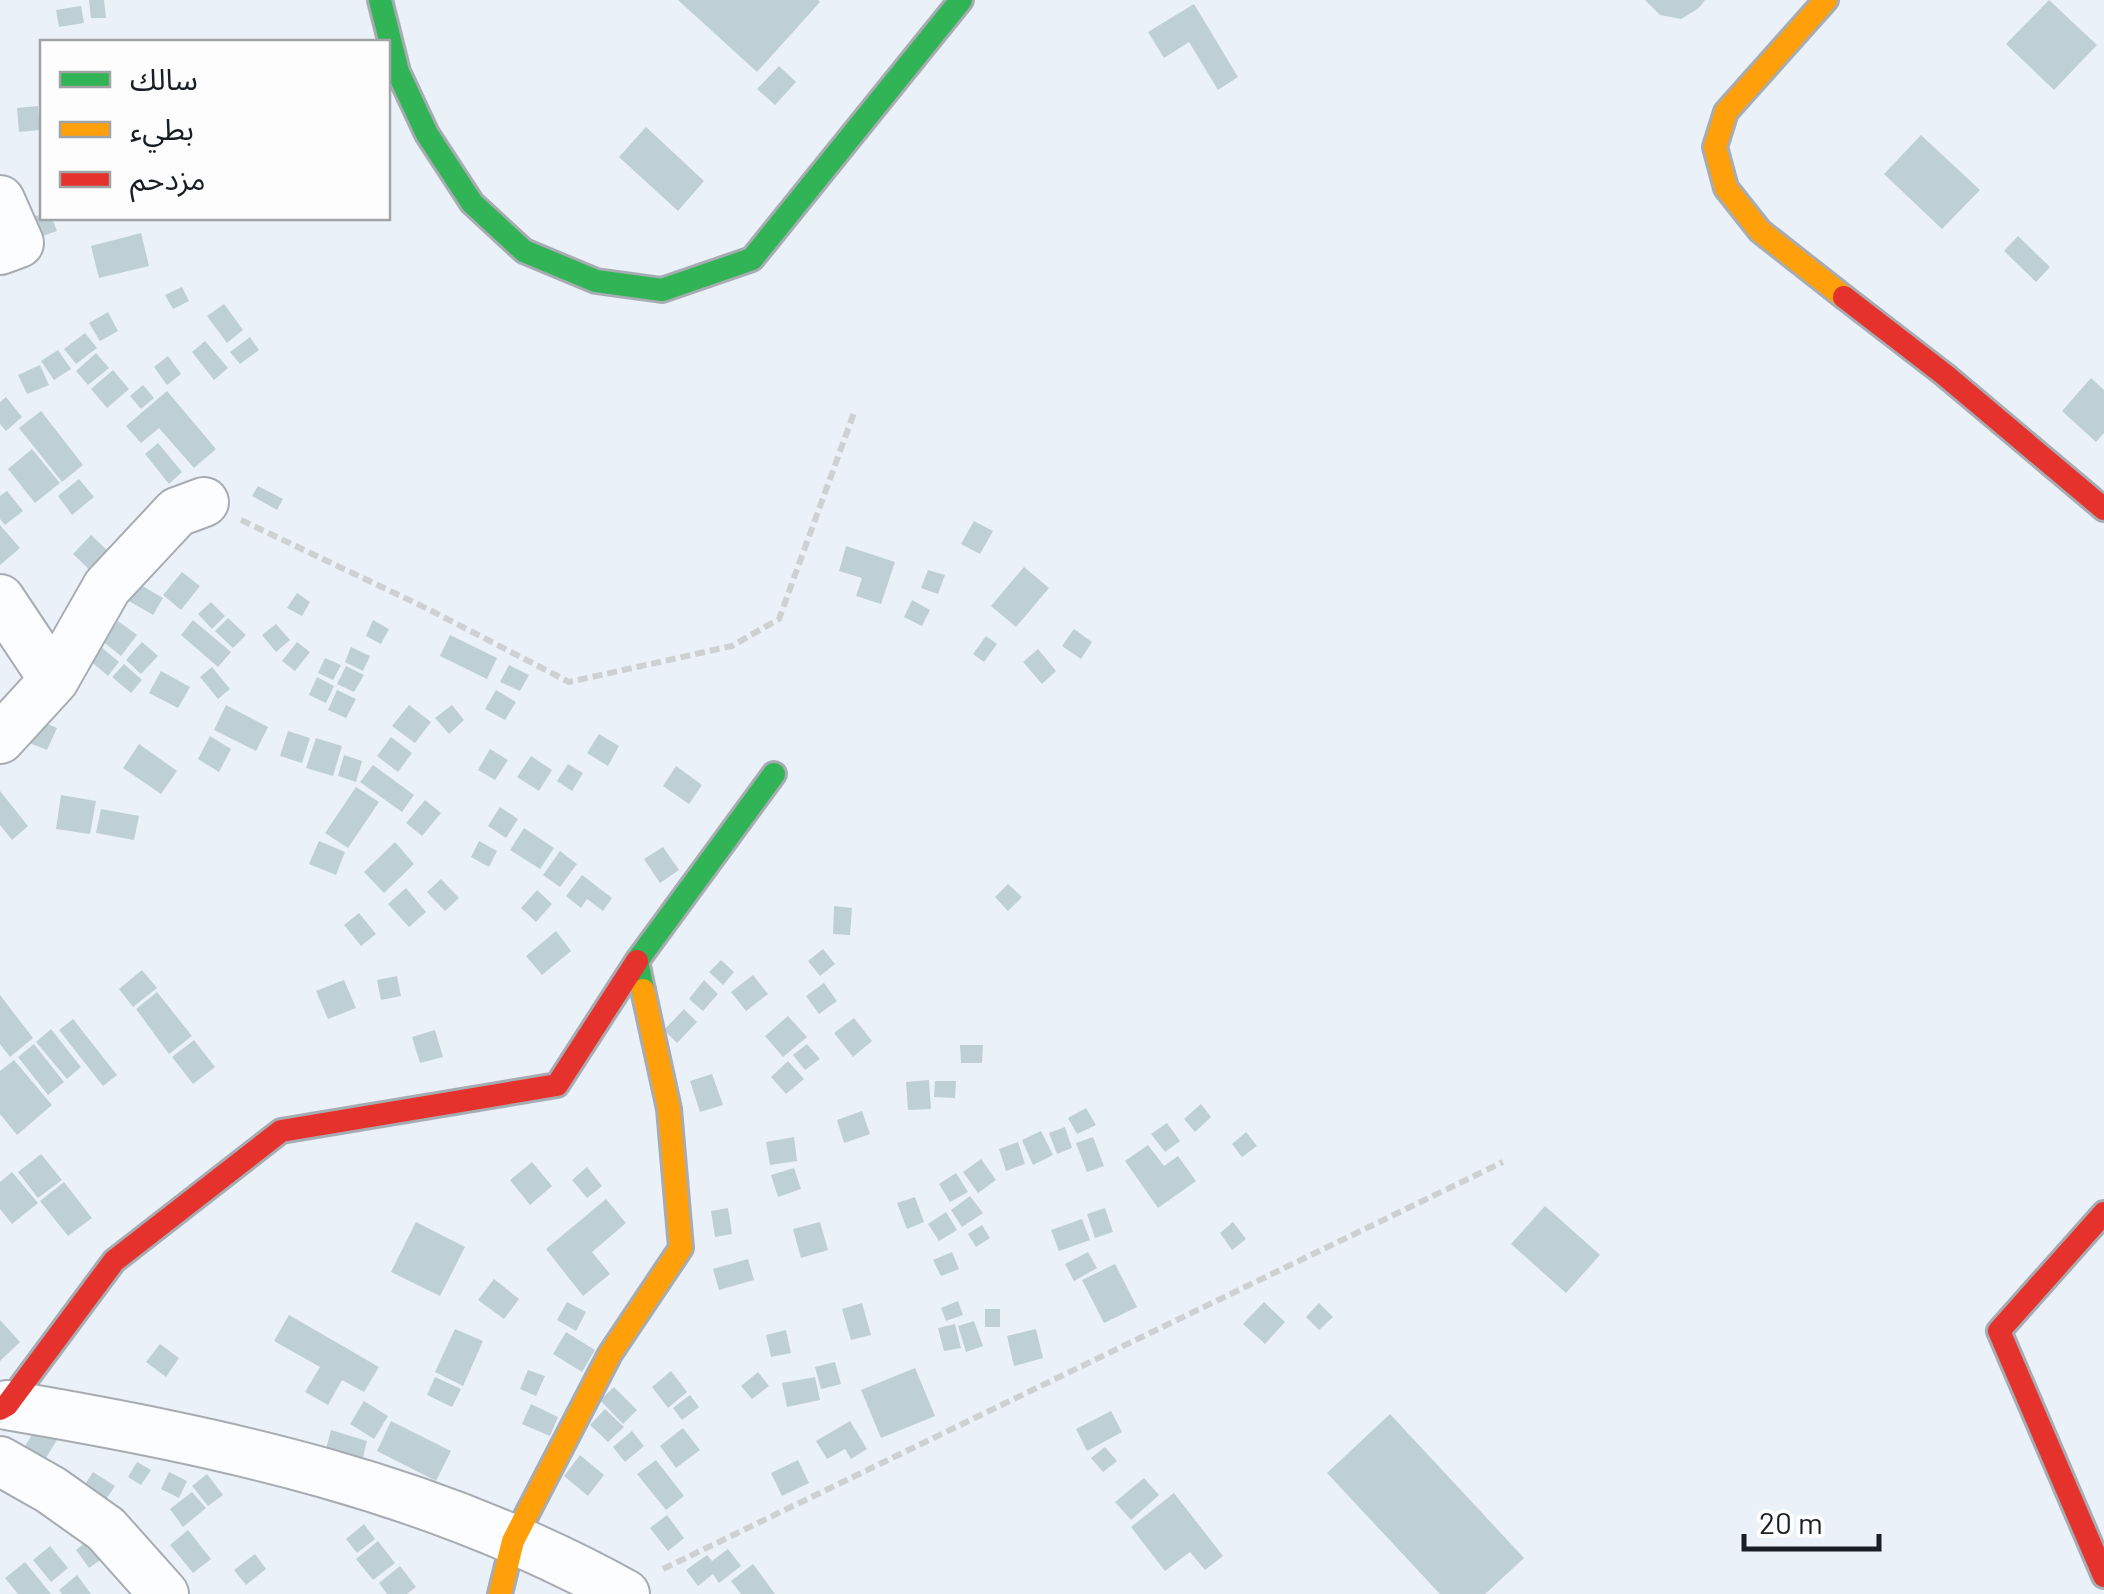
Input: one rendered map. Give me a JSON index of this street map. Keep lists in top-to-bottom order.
{
  "legend": ["سالك", "بطيء", "مزدحم"],
  "scale_bar": "20 m"
}
